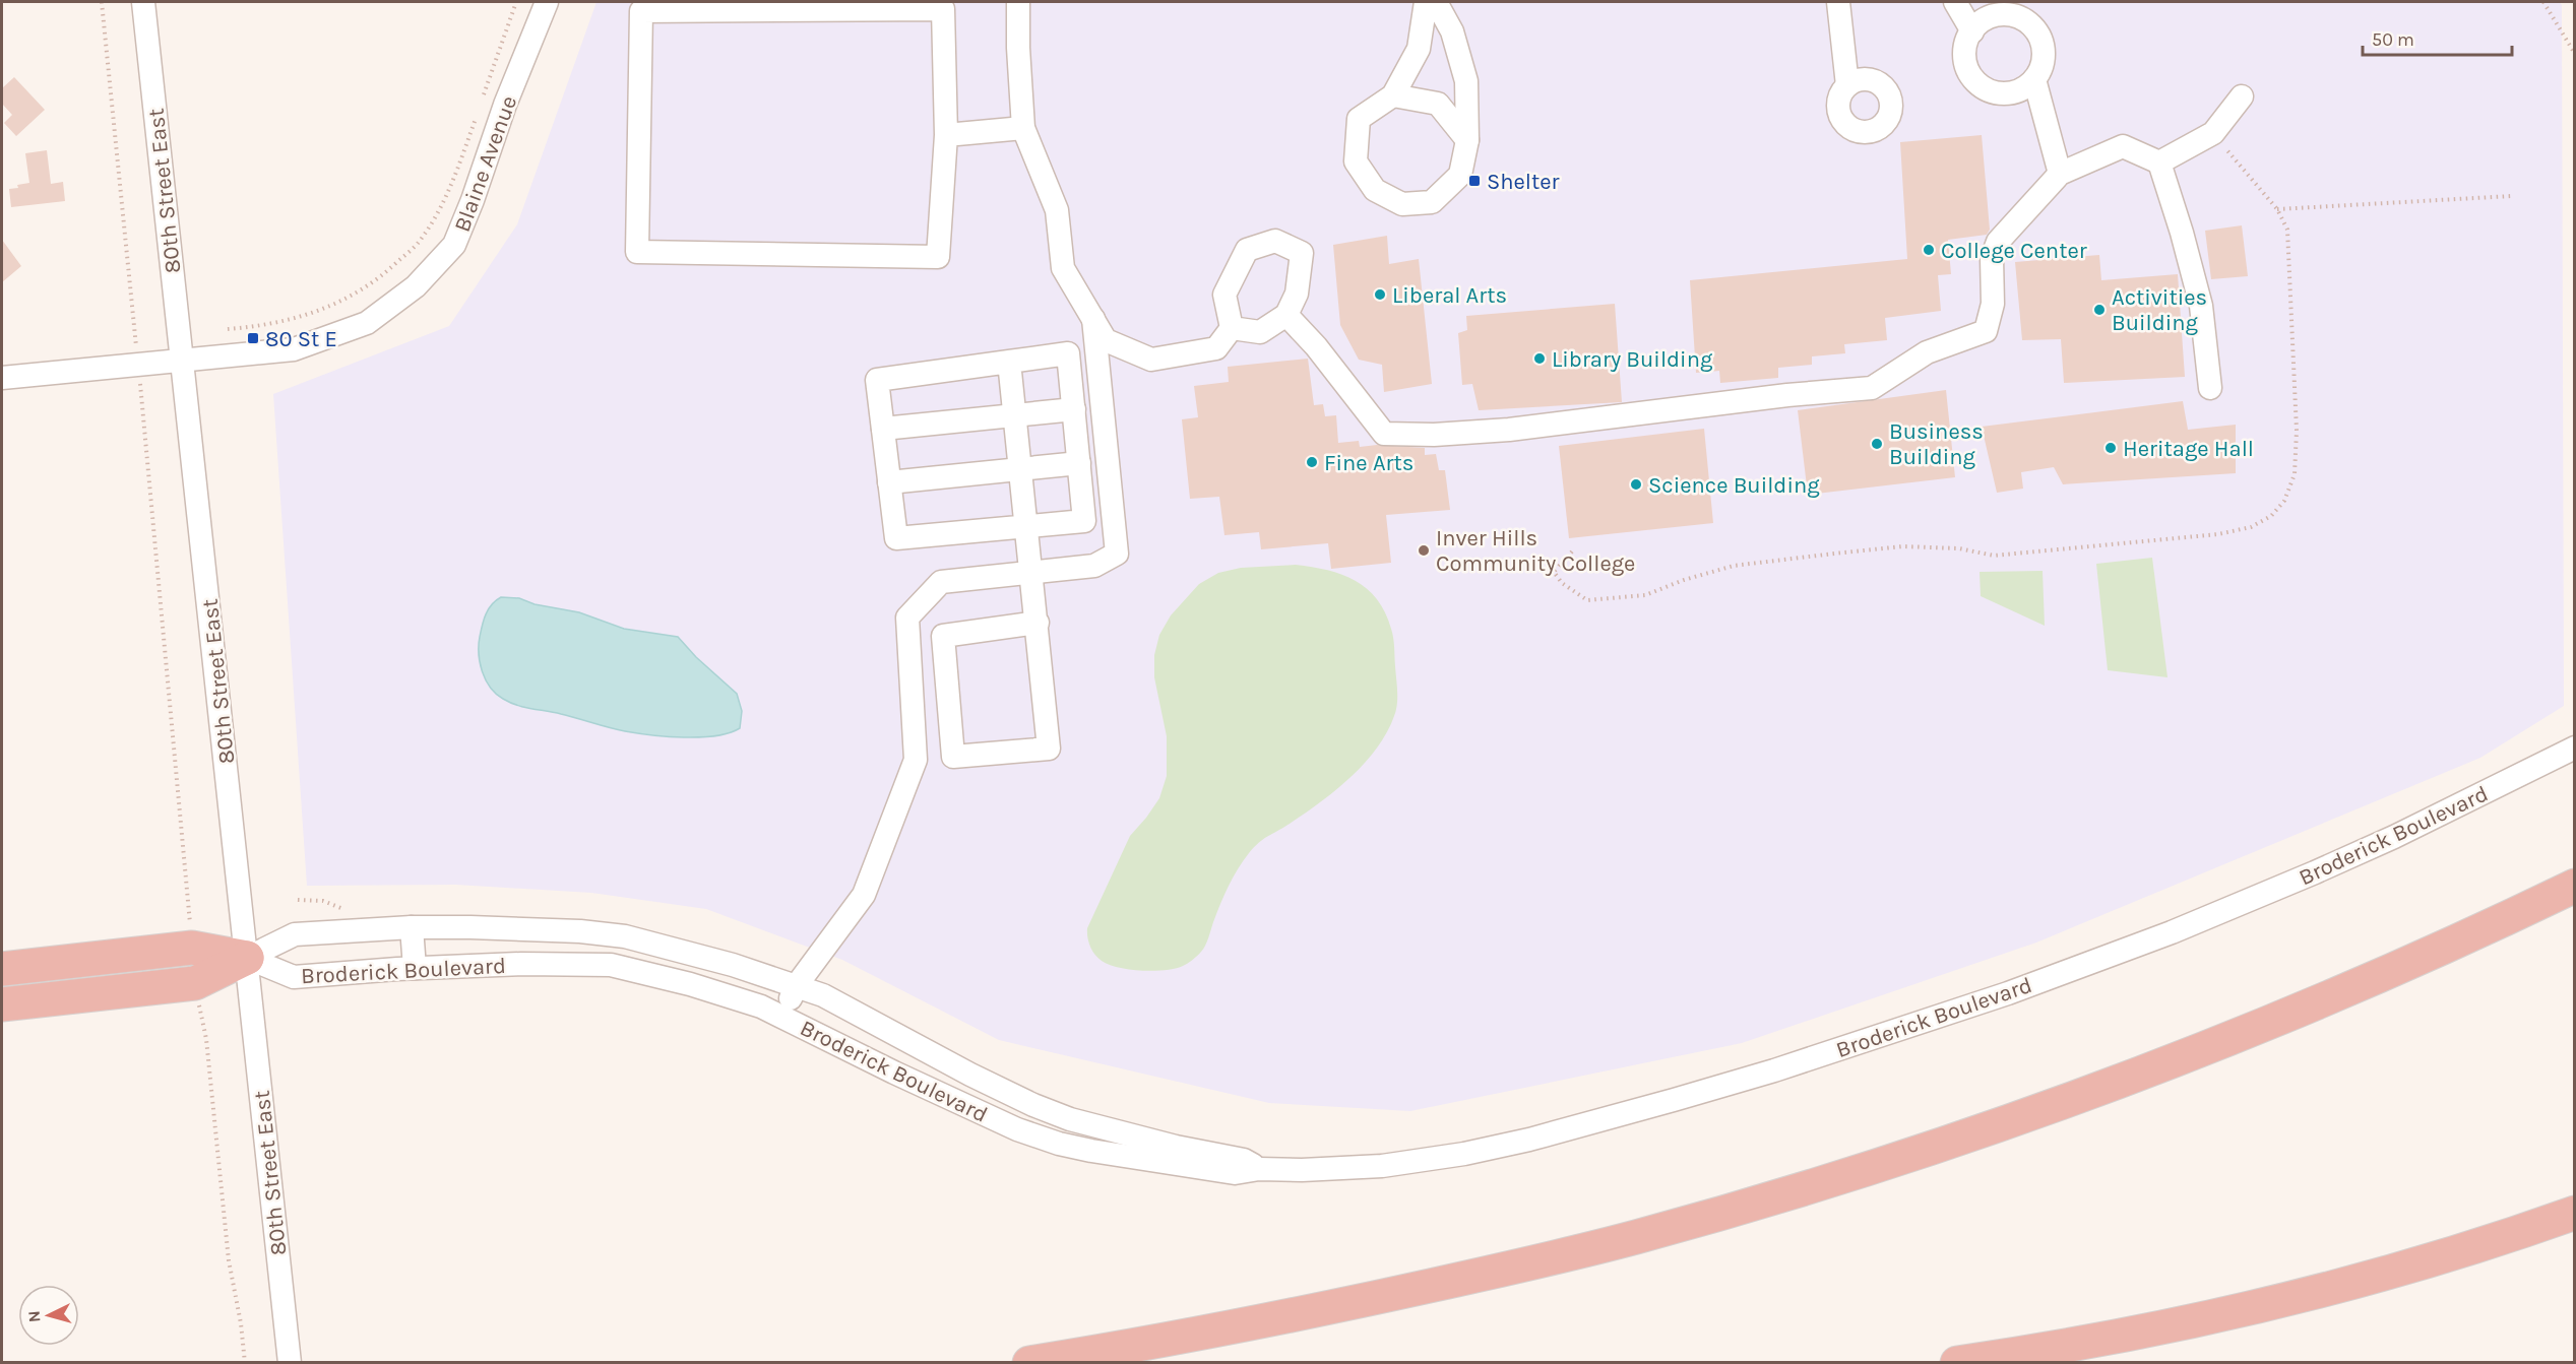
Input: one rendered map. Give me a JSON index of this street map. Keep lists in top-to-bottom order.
{
  "streets": {
    "street": ["Blaine Avenue", "80th Street East", "Broderick Boulevard"]
  },
  "crossings": [
    ["Blaine Avenue", "80th Street East"],
    ["80th Street East", "Broderick Boulevard"]
  ],
  "places": {
    "transit": ["Shelter", "80 St E"],
    "other": [
      "College Center",
      "Liberal Arts",
      "Activities Building",
      "Library Building",
      "Business Building",
      "Heritage Hall",
      "Fine Arts",
      "Science Building",
      "Inver Hills Community College"
    ]
  },
  "scale_bar": "50 m",
  "north": "left"
}
